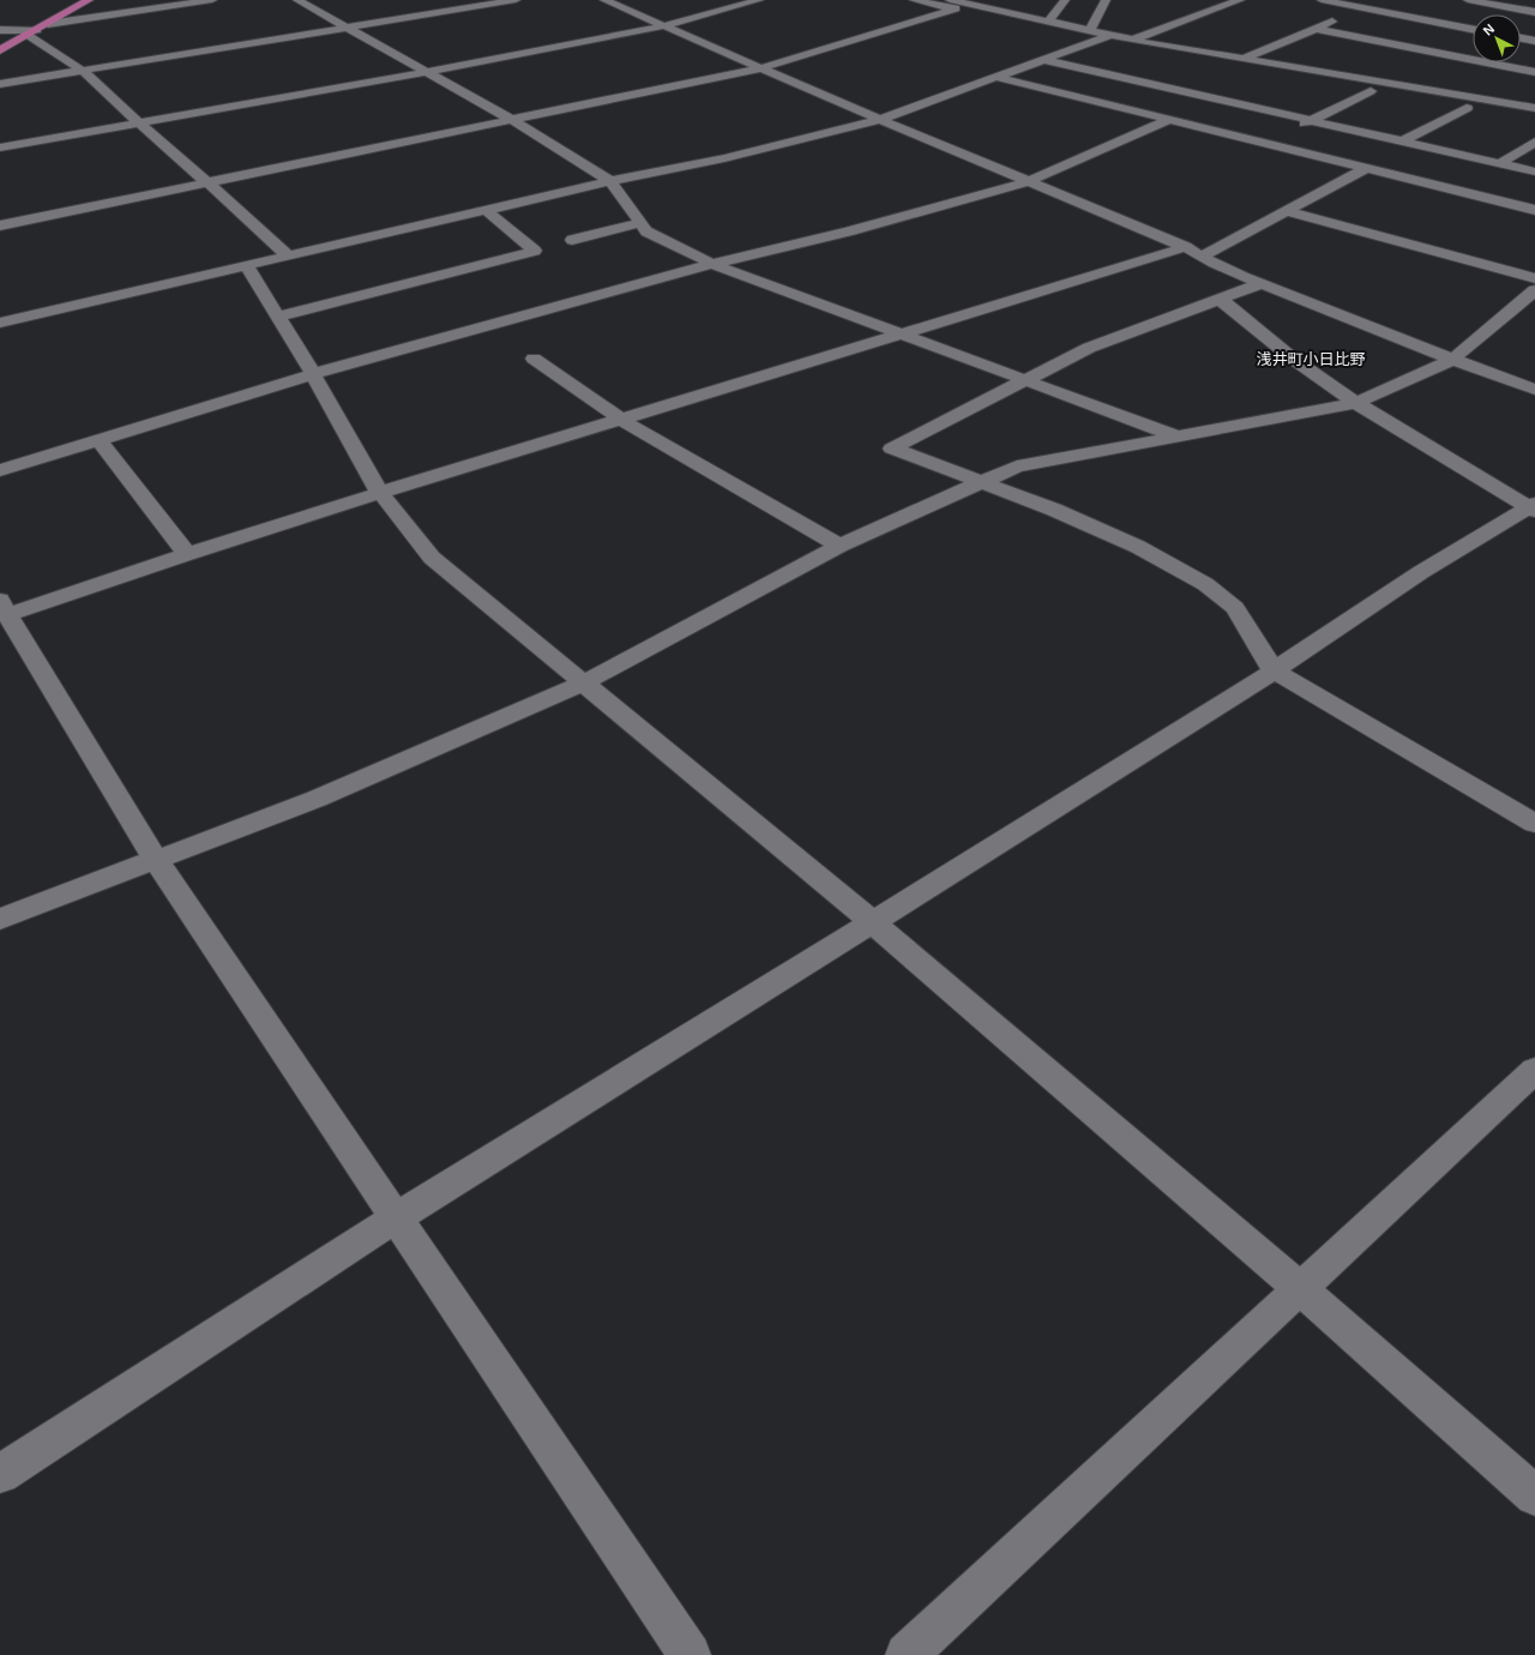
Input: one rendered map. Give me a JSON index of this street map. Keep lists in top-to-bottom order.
{
  "districts": ["浅井町小日比野"],
  "north": "top left"
}
